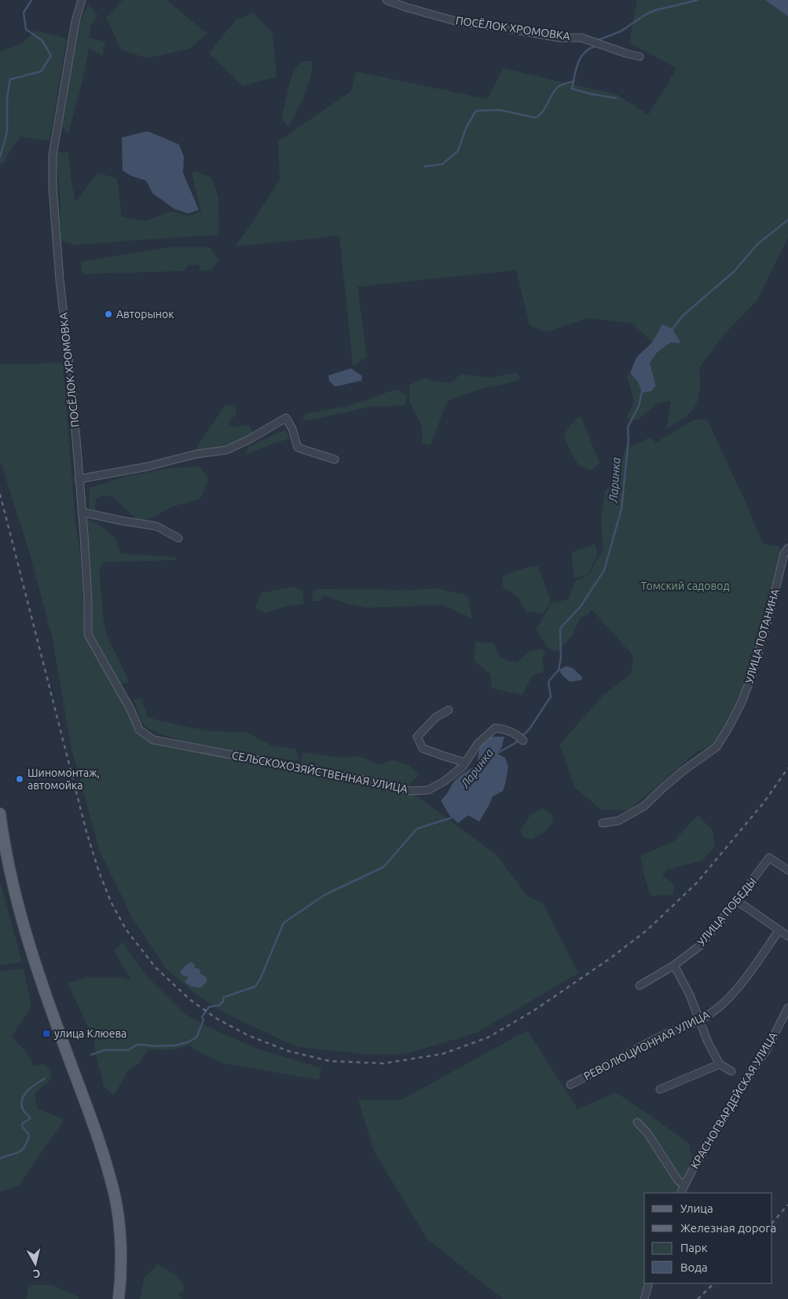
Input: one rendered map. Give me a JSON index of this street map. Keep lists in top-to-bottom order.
{
  "streets": {
    "street": [
      "ПОСЁЛОК ХРОМОВКА",
      "УЛИЦА ПОТАНИНА",
      "СЕЛЬСКОХОЗЯЙСТВЕННАЯ УЛИЦА",
      "УЛИЦА ПОБЕДЫ",
      "РЕВОЛЮЦИОННАЯ УЛИЦА",
      "КРАСНОГВАРДЕЙСКАЯ УЛИЦА"
    ]
  },
  "crossings": [
    ["ПОСЁЛОК ХРОМОВКА", "СЕЛЬСКОХОЗЯЙСТВЕННАЯ УЛИЦА"]
  ],
  "water": ["Ларинка"],
  "parks": ["Томский садовод"],
  "places": {
    "other": ["Авторынок", "Шиномонтаж, автомойка"],
    "transit": ["улица Клюева"]
  },
  "legend": [
    "Улица",
    "Железная дорога",
    "Парк",
    "Вода"
  ],
  "north": "bottom"
}
